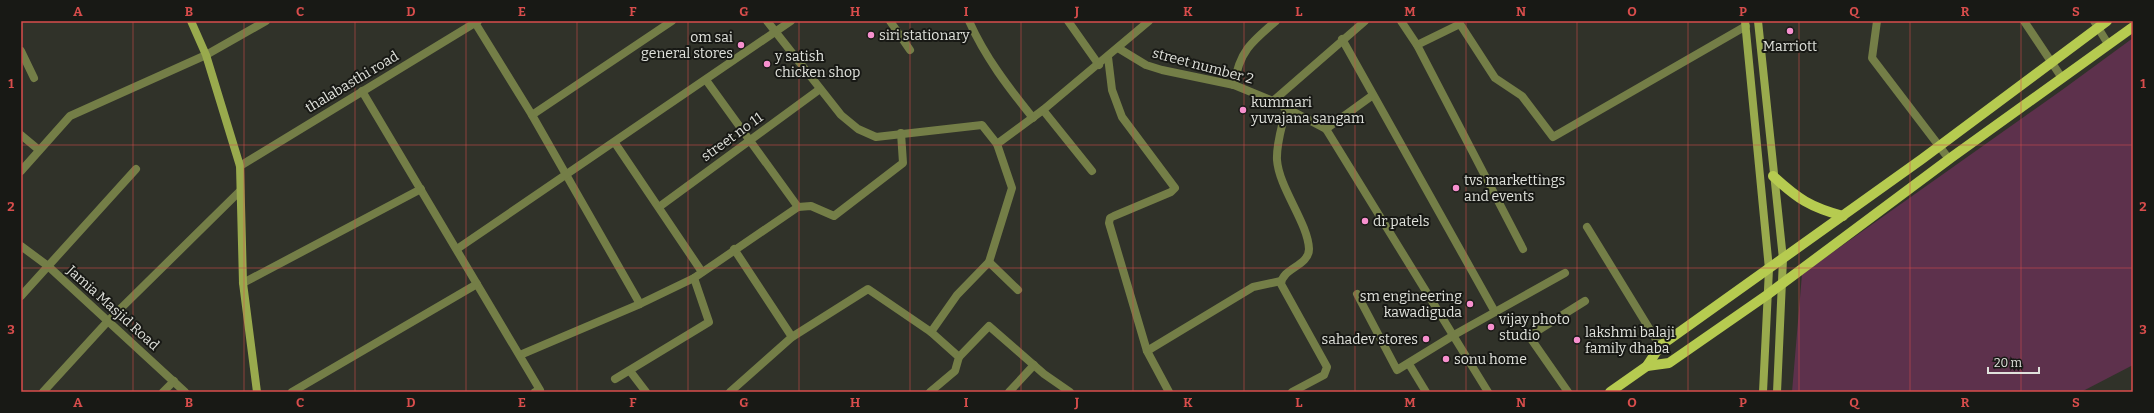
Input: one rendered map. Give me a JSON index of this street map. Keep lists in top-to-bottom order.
{
  "streets": {
    "street": [
      "street number 2",
      "thalabasthi road",
      "street no 11",
      "Jamia Masjid Road"
    ]
  },
  "places": [
    "Marriott",
    "siri stationary",
    "om sai general stores",
    "y satish chicken shop",
    "kummari yuvajana sangam",
    "tvs markettings and events",
    "dr patels",
    "sm engineering kawadiguda",
    "vijay photo studio",
    "sahadev stores",
    "lakshmi balaji family dhaba",
    "sonu home"
  ],
  "scale_bar": "20 m",
  "grid": {
    "columns": [
      "A",
      "B",
      "C",
      "D",
      "E",
      "F",
      "G",
      "H",
      "I",
      "J",
      "K",
      "L",
      "M",
      "N",
      "O",
      "P",
      "Q",
      "R",
      "S"
    ],
    "rows": ["1", "2", "3"]
  }
}
